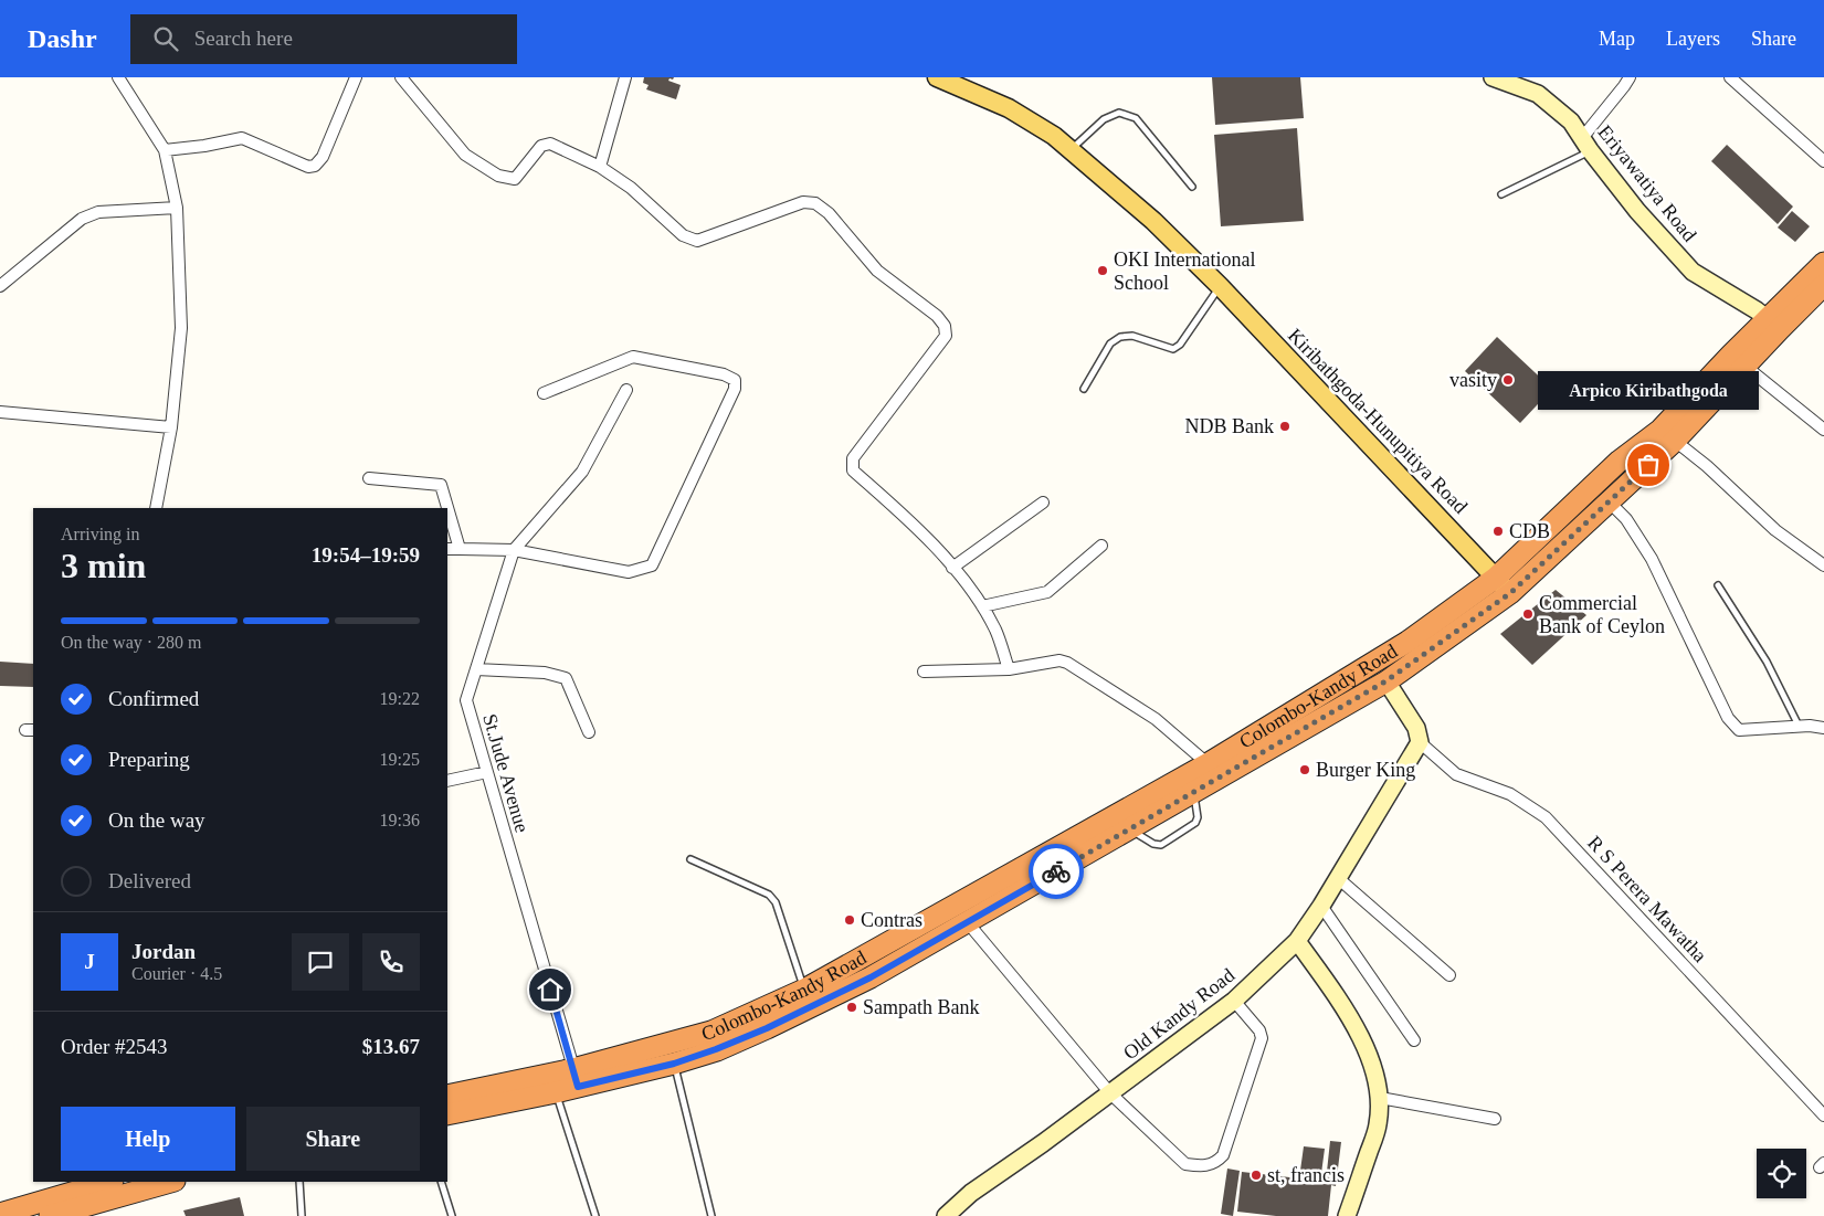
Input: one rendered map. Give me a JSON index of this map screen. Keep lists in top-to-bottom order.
{
  "streets": {
    "highway": ["Colombo-Kandy Road"],
    "main road": ["Kiribathgoda-Hunupitiya Road"],
    "street": [
      "Eriyawatiya Road",
      "St.Jude Avenue",
      "R S Perera Mawatha",
      "Old Kandy Road"
    ]
  },
  "crossings": [
    ["Eriyawatiya Road", "Colombo-Kandy Road"],
    ["Kiribathgoda-Hunupitiya Road", "Colombo-Kandy Road"],
    ["Colombo-Kandy Road", "St.Jude Avenue"],
    ["R S Perera Mawatha", "Old Kandy Road"]
  ],
  "places": [
    "OKI International School",
    "vasity",
    "NDB Bank",
    "Arpico Kiribathgoda",
    "CDB",
    "Commercial Bank of Ceylon",
    "Burger King",
    "Contras",
    "Sampath Bank",
    "st, francis"
  ],
  "page": {
    "header": "Dashr",
    "search": "Search here",
    "nav": ["Map", "Layers", "Share"],
    "bubble": "Arpico Kiribathgoda",
    "heading": ["3 min", "Arriving in", "19:54–19:59"],
    "panel": [
      "Jordan",
      "Courier · 4.5",
      "Order #2543",
      "$13.67"
    ],
    "bar": "On the way · 280 m",
    "list": [
      ["Confirmed", "19:22"],
      ["Preparing", "19:25"],
      ["On the way", "19:36"],
      "Delivered"
    ],
    "round": "J",
    "buttons": ["Help", "Share"]
  }
}
